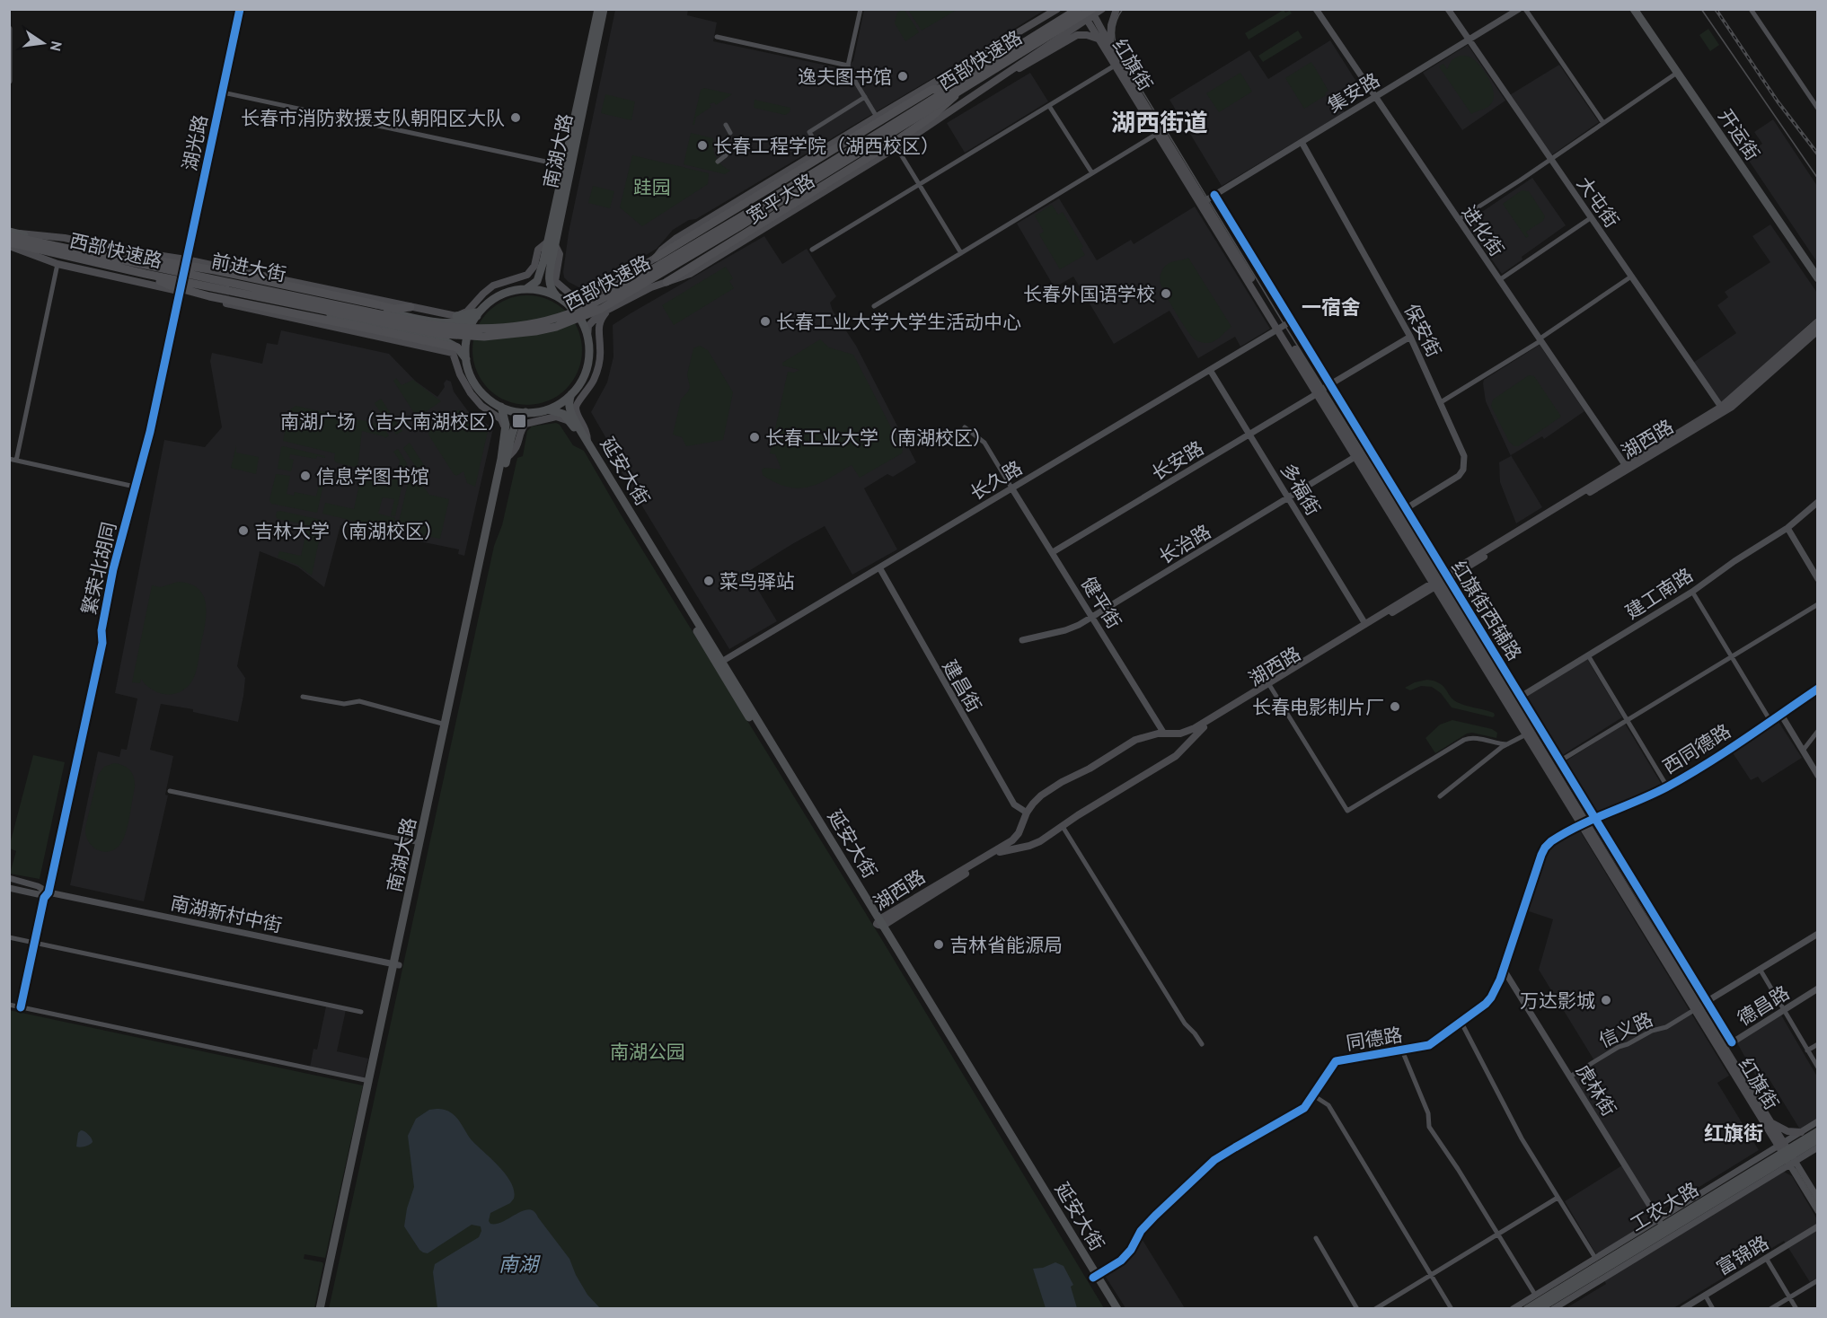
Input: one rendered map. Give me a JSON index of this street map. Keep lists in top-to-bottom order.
{
  "streets": {
    "highway": ["西部快速路"],
    "main road": [
      "红旗街",
      "开运街",
      "南湖大路",
      "宽平大路",
      "前进大街",
      "湖西路",
      "延安大街",
      "工农大路"
    ],
    "street": [
      "集安路",
      "湖光路",
      "大屯街",
      "进化街",
      "保安街",
      "长安路",
      "长久路",
      "多福街",
      "长治路",
      "繁荣北胡同",
      "建工南路",
      "健平街",
      "红旗街西辅路",
      "建昌街",
      "西同德路",
      "南湖新村中街",
      "德昌路",
      "信义路",
      "同德路",
      "虎林街",
      "富锦路"
    ]
  },
  "crossings": [
    ["西部快速路", "红旗街"],
    ["西部快速路", "宽平大路"],
    ["西部快速路", "前进大街"],
    ["红旗街", "集安路"],
    ["红旗街", "宽平大路"],
    ["红旗街", "保安街"],
    ["红旗街", "湖西路"],
    ["红旗街", "长安路"],
    ["红旗街", "长久路"],
    ["红旗街", "长治路"],
    ["红旗街", "建工南路"],
    ["红旗街", "西同德路"],
    ["红旗街", "德昌路"],
    ["红旗街", "信义路"],
    ["红旗街", "同德路"],
    ["红旗街", "工农大路"],
    ["集安路", "大屯街"],
    ["集安路", "进化街"],
    ["集安路", "保安街"],
    ["集安路", "红旗街西辅路"],
    ["湖光路", "前进大街"],
    ["湖光路", "繁荣北胡同"],
    ["南湖大路", "宽平大路"],
    ["南湖大路", "前进大街"],
    ["南湖大路", "延安大街"],
    ["南湖大路", "南湖新村中街"],
    ["宽平大路", "前进大街"],
    ["宽平大路", "延安大街"],
    ["大屯街", "湖西路"],
    ["进化街", "湖西路"],
    ["前进大街", "延安大街"],
    ["前进大街", "繁荣北胡同"],
    ["保安街", "长安路"],
    ["保安街", "红旗街西辅路"],
    ["湖西路", "延安大街"],
    ["湖西路", "多福街"],
    ["湖西路", "健平街"],
    ["湖西路", "红旗街西辅路"],
    ["湖西路", "建昌街"],
    ["长安路", "多福街"],
    ["长安路", "健平街"],
    ["长安路", "红旗街西辅路"],
    ["延安大街", "长久路"],
    ["延安大街", "同德路"],
    ["长久路", "多福街"],
    ["长久路", "健平街"],
    ["长久路", "红旗街西辅路"],
    ["长久路", "建昌街"],
    ["多福街", "长治路"],
    ["长治路", "健平街"],
    ["繁荣北胡同", "南湖新村中街"],
    ["建工南路", "红旗街西辅路"],
    ["红旗街西辅路", "西同德路"],
    ["红旗街西辅路", "德昌路"],
    ["红旗街西辅路", "信义路"],
    ["西同德路", "同德路"],
    ["信义路", "虎林街"],
    ["同德路", "虎林街"],
    ["虎林街", "工农大路"]
  ],
  "districts": ["湖西街道", "一宿舍", "红旗街"],
  "water": ["南湖"],
  "parks": ["跬园", "南湖公园"],
  "places": {
    "other": [
      "逸夫图书馆",
      "长春市消防救援支队朝阳区大队",
      "长春工程学院（湖西校区）",
      "长春外国语学校",
      "长春工业大学大学生活动中心",
      "长春工业大学（南湖校区）",
      "信息学图书馆",
      "吉林大学（南湖校区）",
      "菜鸟驿站",
      "长春电影制片厂",
      "吉林省能源局",
      "万达影城"
    ],
    "transit": ["南湖广场（吉大南湖校区）"]
  },
  "north": "right"
}
